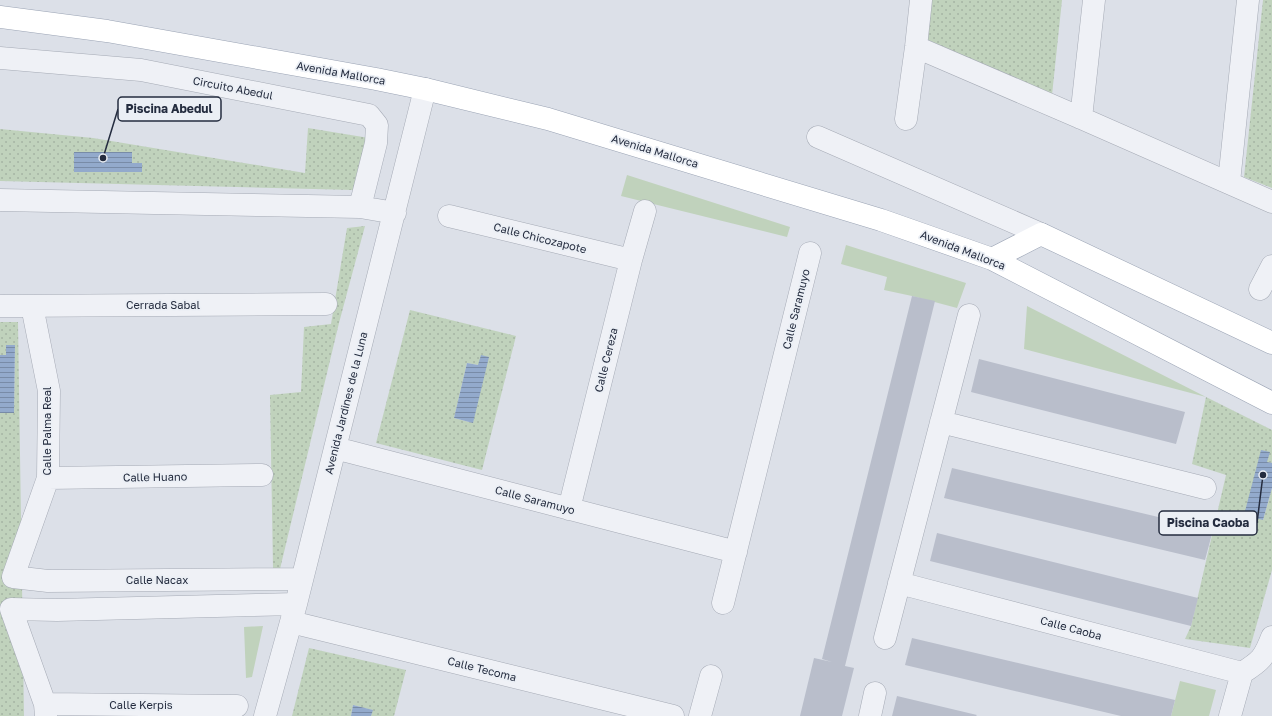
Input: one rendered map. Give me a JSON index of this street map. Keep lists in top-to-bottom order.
{
  "streets": {
    "main road": ["Avenida Mallorca"],
    "street": [
      "Circuito Abedul",
      "Calle Chicozapote",
      "Cerrada Sabal",
      "Calle Saramuyo",
      "Calle Cereza",
      "Avenida Jardines de la Luna",
      "Calle Palma Real",
      "Calle Huano",
      "Calle Nacax",
      "Calle Caoba",
      "Calle Tecoma",
      "Calle Kerpis"
    ]
  },
  "crossings": [
    ["Avenida Mallorca", "Avenida Jardines de la Luna"],
    ["Calle Chicozapote", "Calle Cereza"],
    ["Cerrada Sabal", "Calle Palma Real"],
    ["Calle Saramuyo", "Calle Cereza"],
    ["Calle Saramuyo", "Avenida Jardines de la Luna"],
    ["Avenida Jardines de la Luna", "Calle Nacax"],
    ["Avenida Jardines de la Luna", "Calle Tecoma"],
    ["Calle Palma Real", "Calle Huano"],
    ["Calle Palma Real", "Calle Nacax"]
  ],
  "places": ["Piscina Abedul", "Piscina Caoba"]
}
